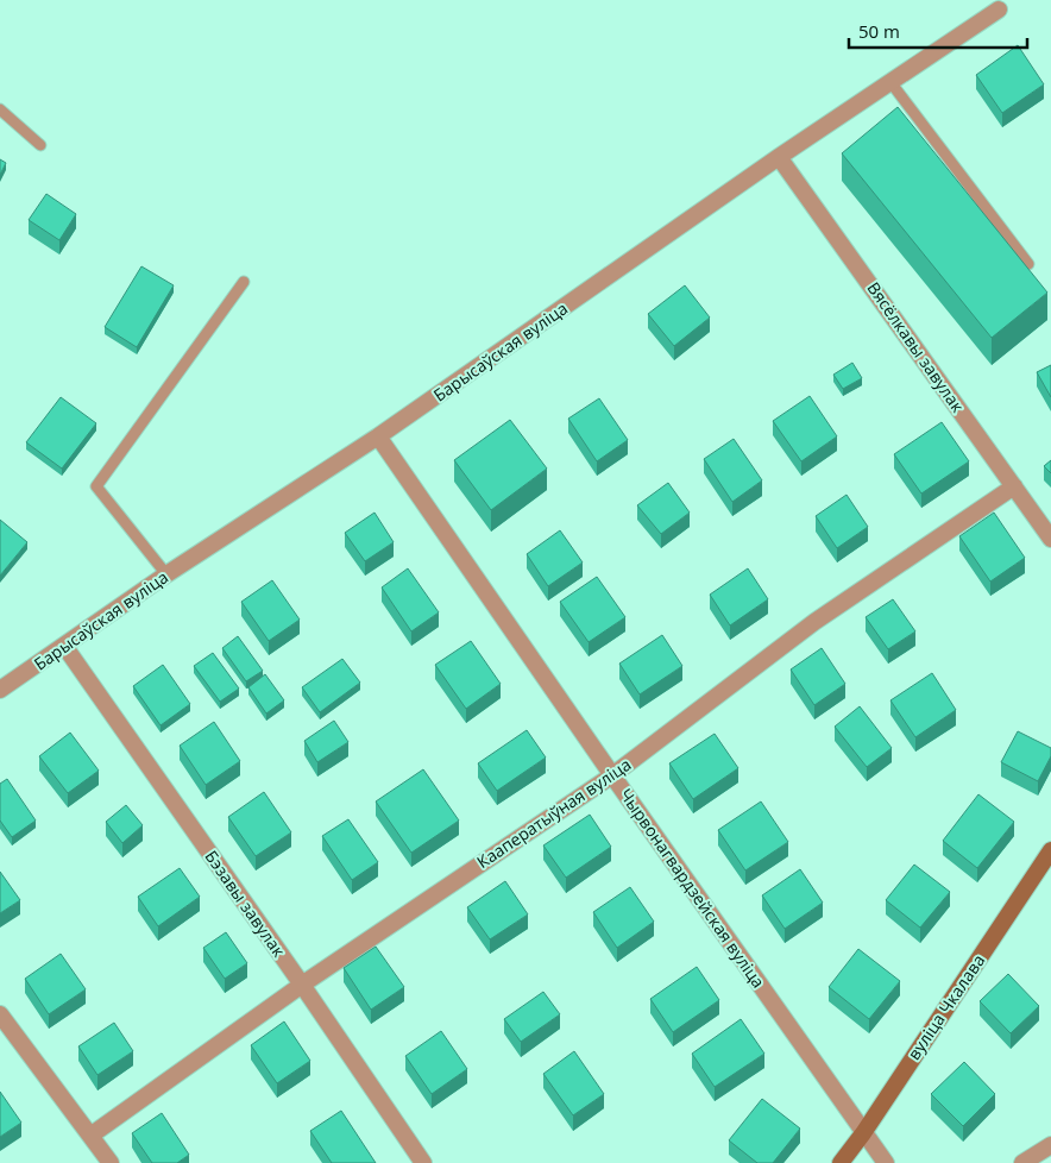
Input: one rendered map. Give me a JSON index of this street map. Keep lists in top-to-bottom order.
{
  "streets": {
    "main road": ["вуліца Чкалава"],
    "street": [
      "Вясёлкавы завулак",
      "Барысаўская вуліца",
      "Кааператыўная вуліца",
      "Чырвонагвардзейская вуліца",
      "Бэзавы завулак"
    ]
  },
  "crossings": [
    ["Вясёлкавы завулак", "Барысаўская вуліца"],
    ["Вясёлкавы завулак", "Кааператыўная вуліца"],
    ["Барысаўская вуліца", "Чырвонагвардзейская вуліца"],
    ["Барысаўская вуліца", "Бэзавы завулак"],
    ["Кааператыўная вуліца", "Чырвонагвардзейская вуліца"],
    ["Кааператыўная вуліца", "Бэзавы завулак"],
    ["Чырвонагвардзейская вуліца", "вуліца Чкалава"]
  ],
  "scale_bar": "50 m"
}
